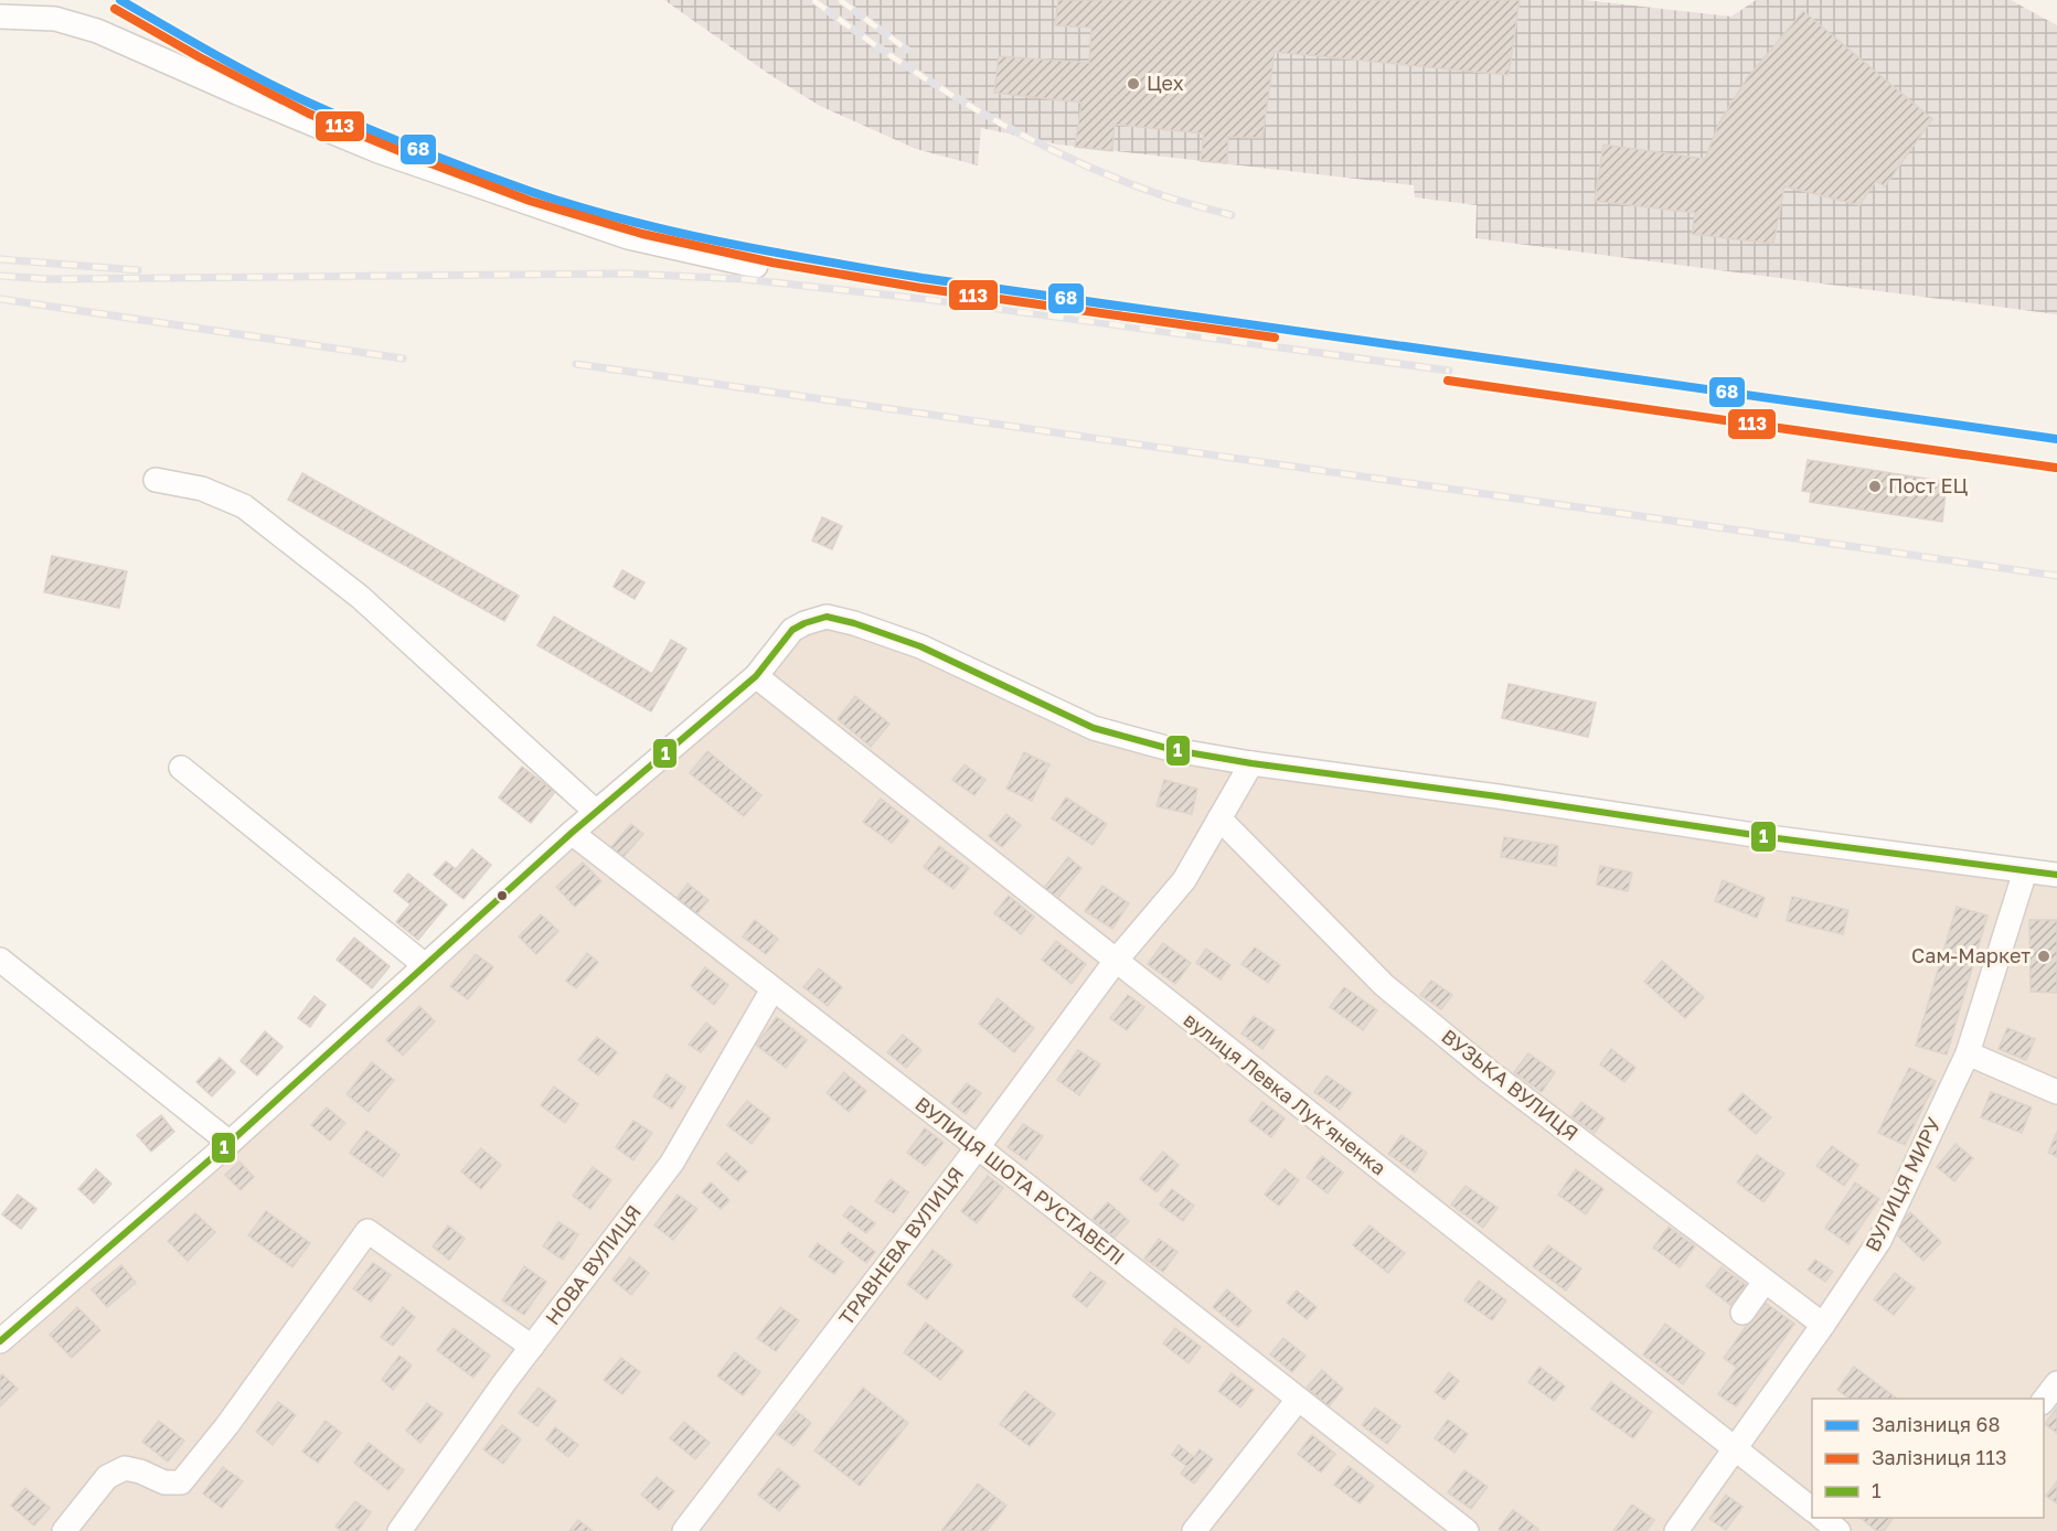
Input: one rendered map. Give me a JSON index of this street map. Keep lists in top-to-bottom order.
{
  "streets": {
    "street": [
      "ВУЗЬКА ВУЛИЦЯ",
      "вулиця Левка Лукʼяненка",
      "ВУЛИЦЯ ШОТА РУСТАВЕЛІ",
      "ВУЛИЦЯ МИРУ",
      "ТРАВНЕВА ВУЛИЦЯ",
      "НОВА ВУЛИЦЯ"
    ]
  },
  "crossings": [
    ["ВУЗЬКА ВУЛИЦЯ", "ВУЛИЦЯ МИРУ"],
    ["ВУЗЬКА ВУЛИЦЯ", "ТРАВНЕВА ВУЛИЦЯ"],
    ["вулиця Левка Лукʼяненка", "ВУЛИЦЯ МИРУ"],
    ["вулиця Левка Лукʼяненка", "ТРАВНЕВА ВУЛИЦЯ"],
    ["ВУЛИЦЯ ШОТА РУСТАВЕЛІ", "ТРАВНЕВА ВУЛИЦЯ"],
    ["ВУЛИЦЯ ШОТА РУСТАВЕЛІ", "НОВА ВУЛИЦЯ"]
  ],
  "places": ["Цех", "Пост ЕЦ", "Сам-Маркет"],
  "lines": ["rail line 68", "rail line 113", "transit line 1"],
  "legend": ["Залізниця 68", "Залізниця 113", "1"]
}
